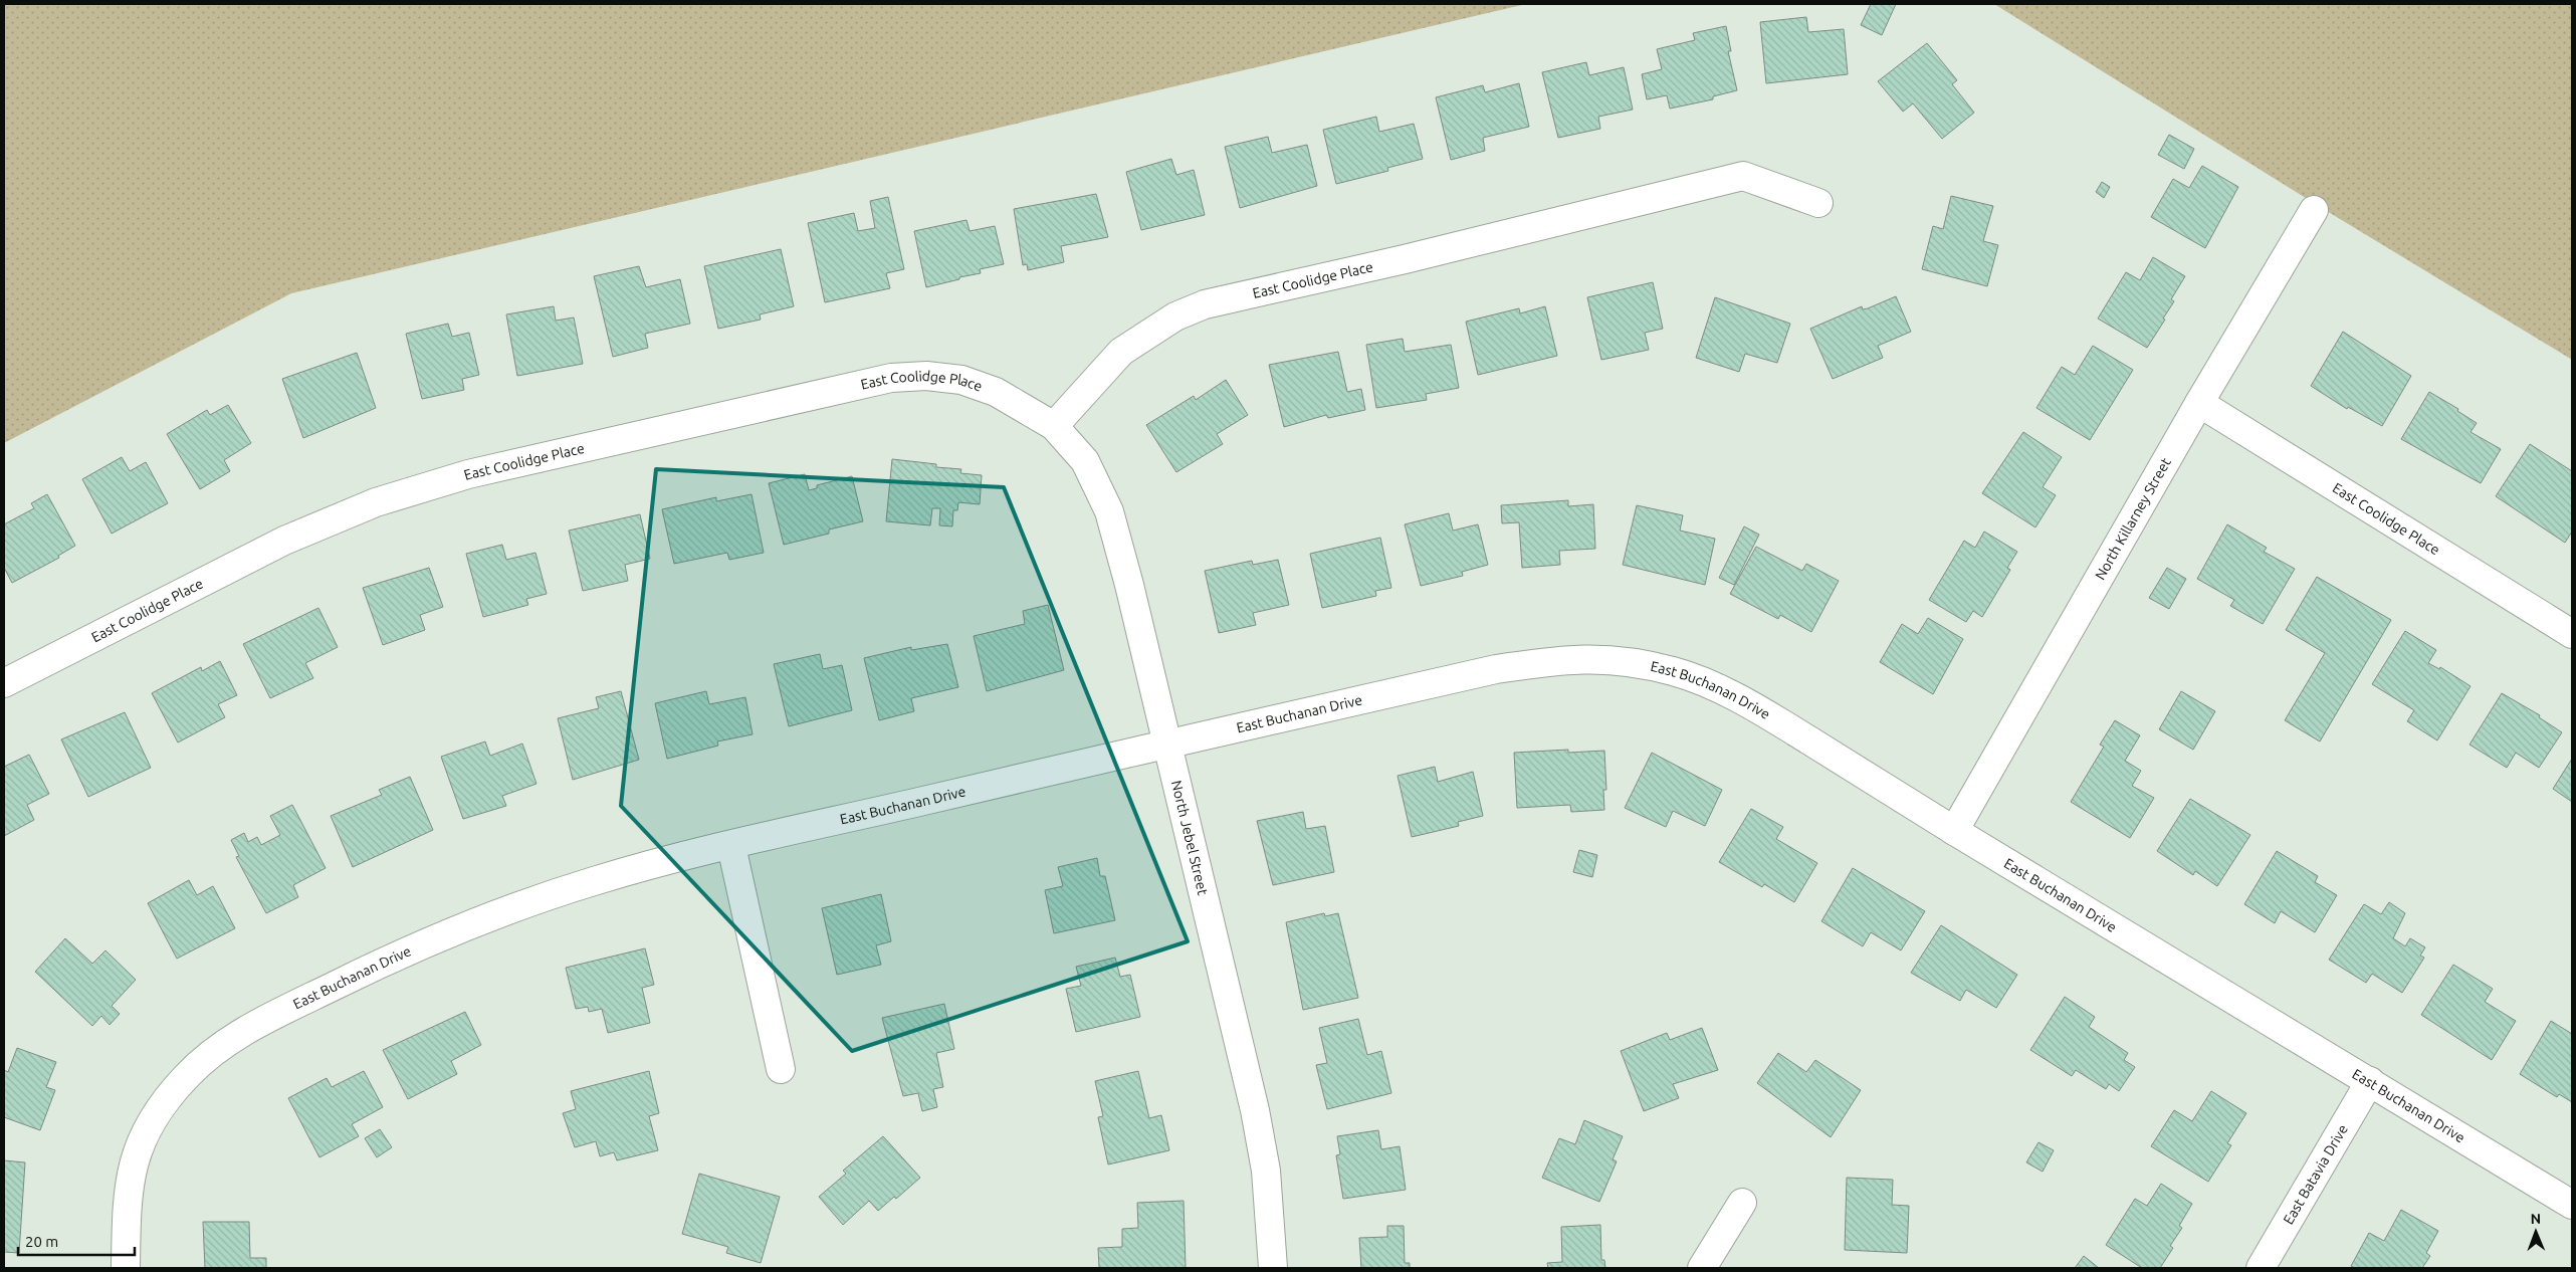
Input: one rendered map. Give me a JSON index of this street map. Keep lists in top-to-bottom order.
{
  "streets": {
    "street": [
      "East Coolidge Place",
      "North Killarney Street",
      "East Buchanan Drive",
      "North Jebel Street",
      "East Batavia Drive"
    ]
  },
  "crossings": [
    ["East Coolidge Place", "North Killarney Street"],
    ["East Coolidge Place", "North Jebel Street"],
    ["North Killarney Street", "East Buchanan Drive"],
    ["East Buchanan Drive", "North Jebel Street"],
    ["East Buchanan Drive", "East Batavia Drive"]
  ],
  "scale_bar": "20 m",
  "north": "top"
}
